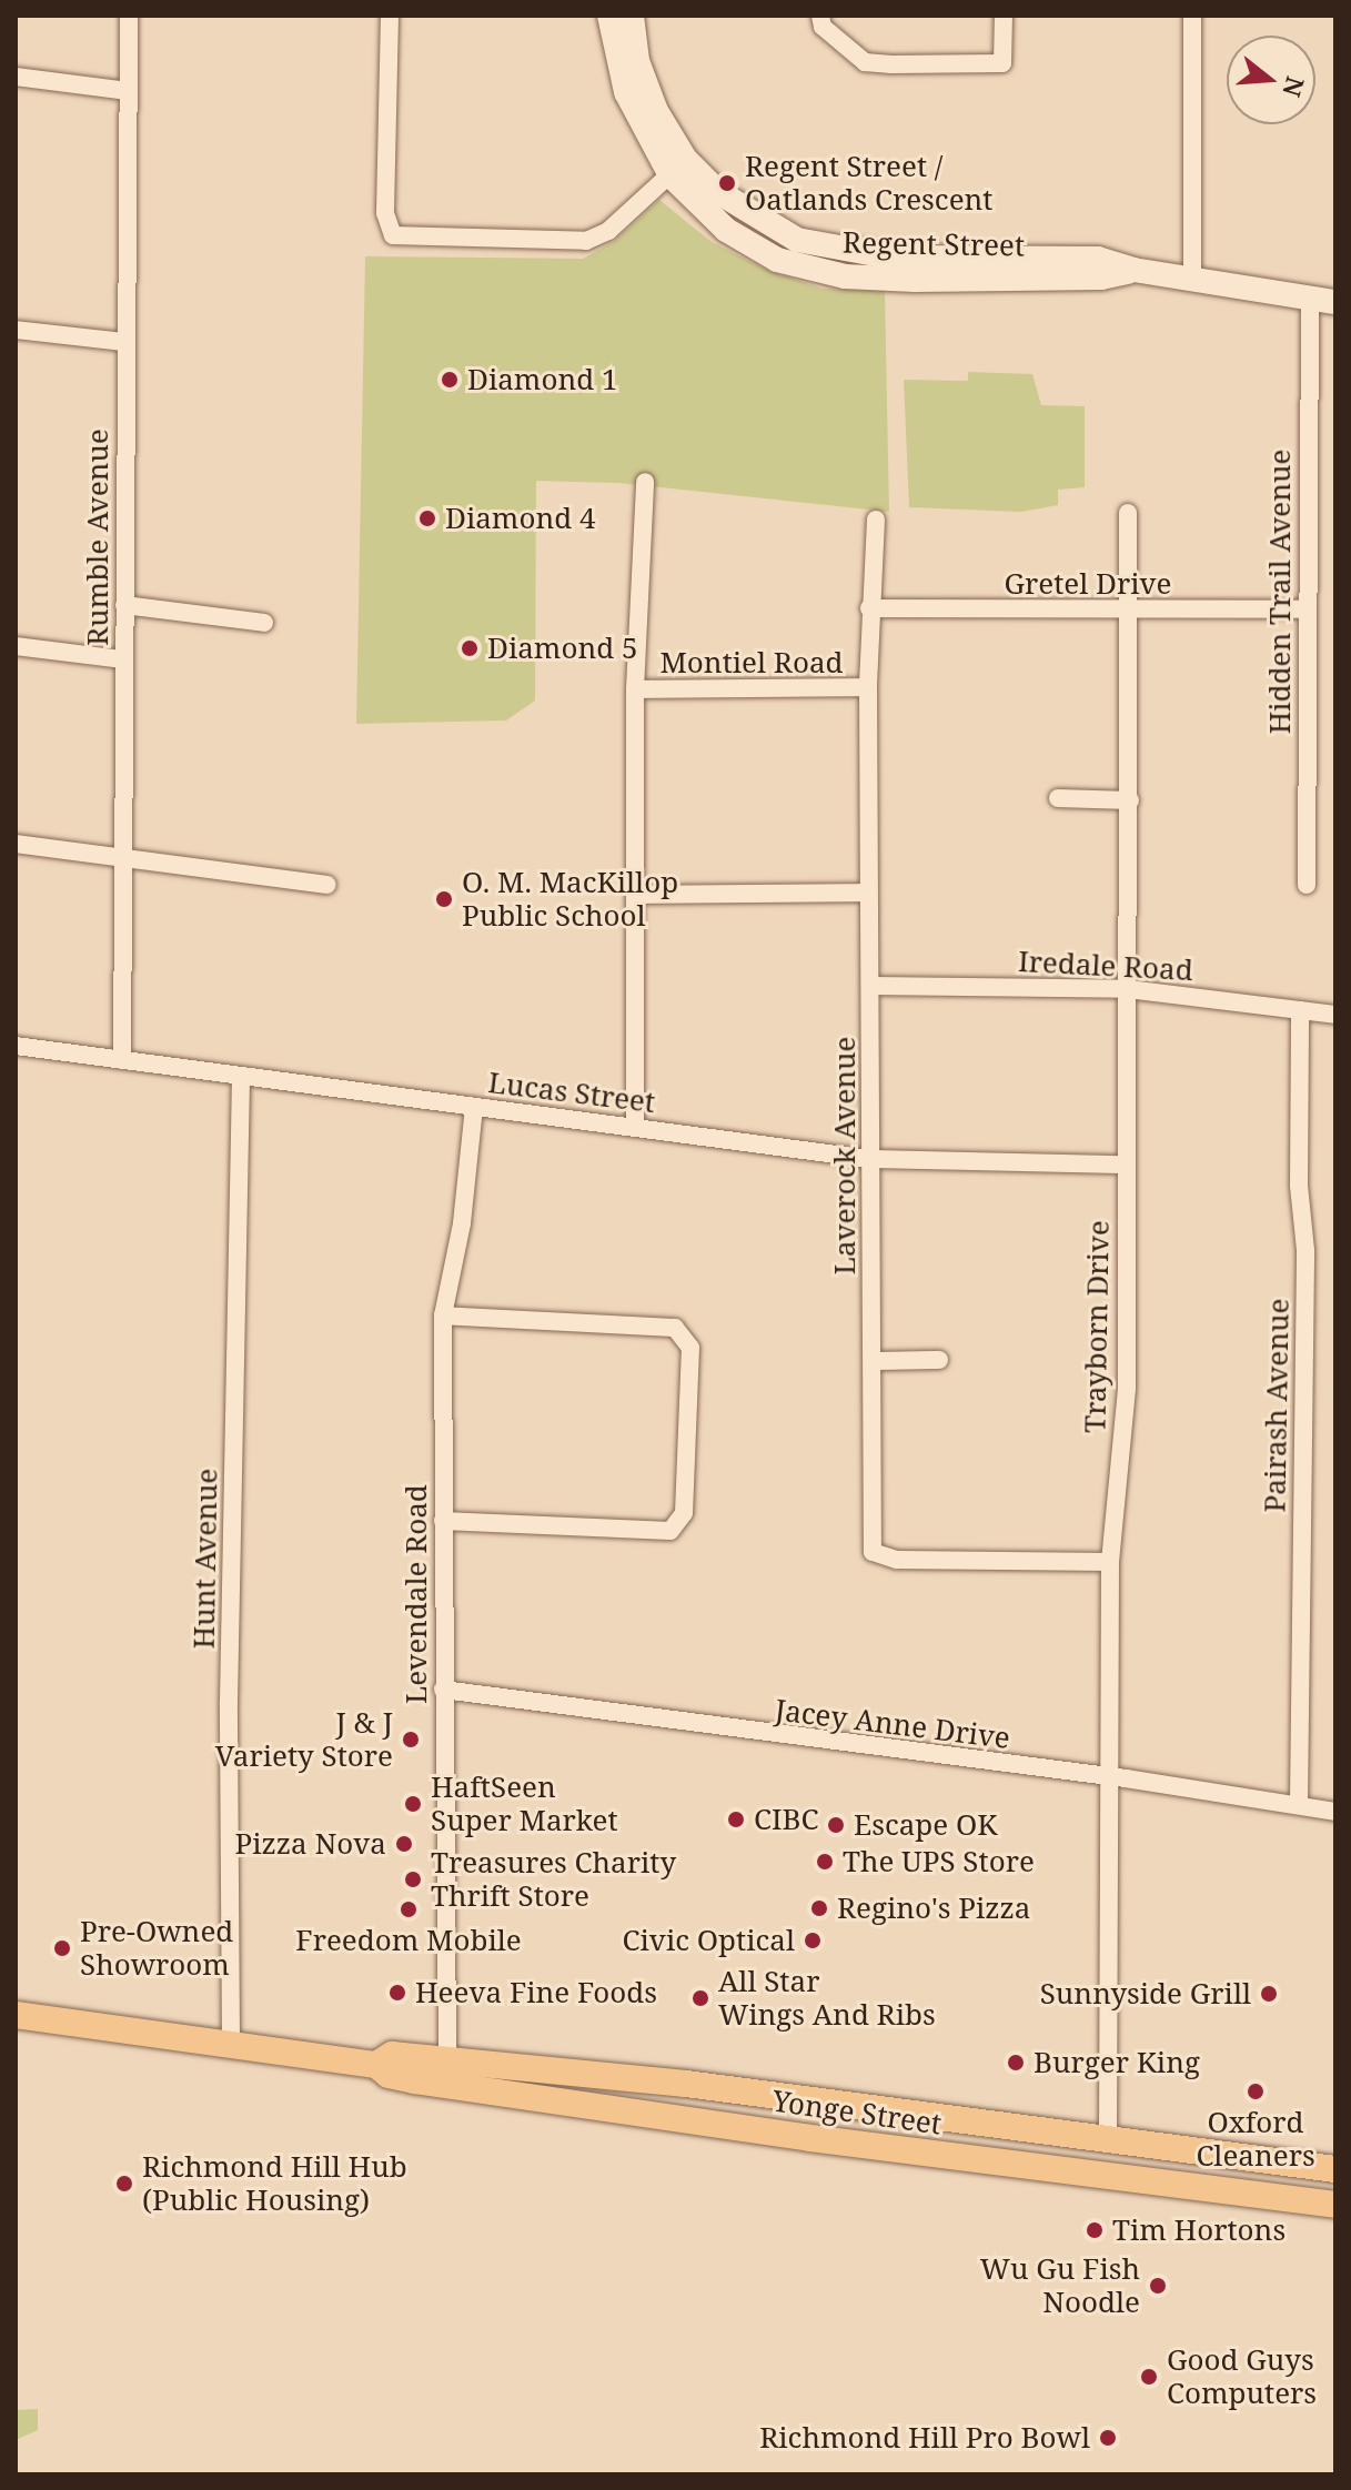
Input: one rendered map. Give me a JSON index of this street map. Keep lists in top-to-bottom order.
{
  "streets": {
    "main road": ["Yonge Street"],
    "street": [
      "Regent Street",
      "Rumble Avenue",
      "Gretel Drive",
      "Hidden Trail Avenue",
      "Montiel Road",
      "Iredale Road",
      "Lucas Street",
      "Laverock Avenue",
      "Trayborn Drive",
      "Pairash Avenue",
      "Hunt Avenue",
      "Levendale Road",
      "Jacey Anne Drive"
    ]
  },
  "crossings": [
    ["Regent Street", "Hidden Trail Avenue"],
    ["Rumble Avenue", "Lucas Street"],
    ["Gretel Drive", "Hidden Trail Avenue"],
    ["Gretel Drive", "Laverock Avenue"],
    ["Gretel Drive", "Trayborn Drive"],
    ["Montiel Road", "Laverock Avenue"],
    ["Iredale Road", "Laverock Avenue"],
    ["Iredale Road", "Trayborn Drive"],
    ["Iredale Road", "Pairash Avenue"],
    ["Lucas Street", "Laverock Avenue"],
    ["Lucas Street", "Trayborn Drive"],
    ["Lucas Street", "Hunt Avenue"],
    ["Lucas Street", "Levendale Road"],
    ["Laverock Avenue", "Trayborn Drive"],
    ["Trayborn Drive", "Jacey Anne Drive"],
    ["Trayborn Drive", "Yonge Street"],
    ["Pairash Avenue", "Jacey Anne Drive"],
    ["Hunt Avenue", "Yonge Street"],
    ["Levendale Road", "Jacey Anne Drive"],
    ["Levendale Road", "Yonge Street"]
  ],
  "places": [
    "Regent Street / Oatlands Crescent",
    "Diamond 1",
    "Diamond 4",
    "Diamond 5",
    "O. M. MacKillop Public School",
    "J & J Variety Store",
    "HaftSeen Super Market",
    "CIBC",
    "Escape OK",
    "Pizza Nova",
    "The UPS Store",
    "Treasures Charity Thrift Store",
    "Regino's Pizza",
    "Freedom Mobile",
    "Civic Optical",
    "Pre-Owned Showroom",
    "Heeva Fine Foods",
    "Sunnyside Grill",
    "All Star Wings And Ribs",
    "Burger King",
    "Oxford Cleaners",
    "Richmond Hill Hub (Public Housing)",
    "Tim Hortons",
    "Wu Gu Fish Noodle",
    "Good Guys Computers",
    "Richmond Hill Pro Bowl"
  ],
  "north": "right"
}
